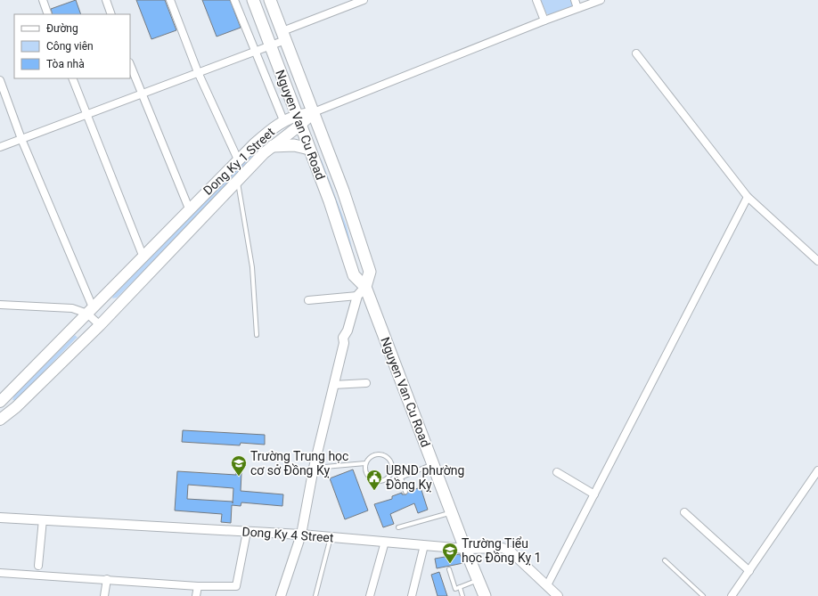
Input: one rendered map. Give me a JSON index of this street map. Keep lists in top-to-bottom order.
{
  "streets": {
    "main road": ["Nguyen Van Cu Road", "Dong Ky 1 Street"],
    "street": ["Dong Ky 4 Street"]
  },
  "crossings": [
    ["Nguyen Van Cu Road", "Dong Ky 1 Street"],
    ["Nguyen Van Cu Road", "Dong Ky 4 Street"]
  ],
  "places": {
    "school or university": ["Trường Trung học cơ sở Đồng Kỵ", "Trường Tiểu học Đồng Kỵ 1"],
    "public building": ["UBND phường Đồng Kỵ"]
  },
  "legend": ["Đường", "Công viên", "Tòa nhà"]
}
